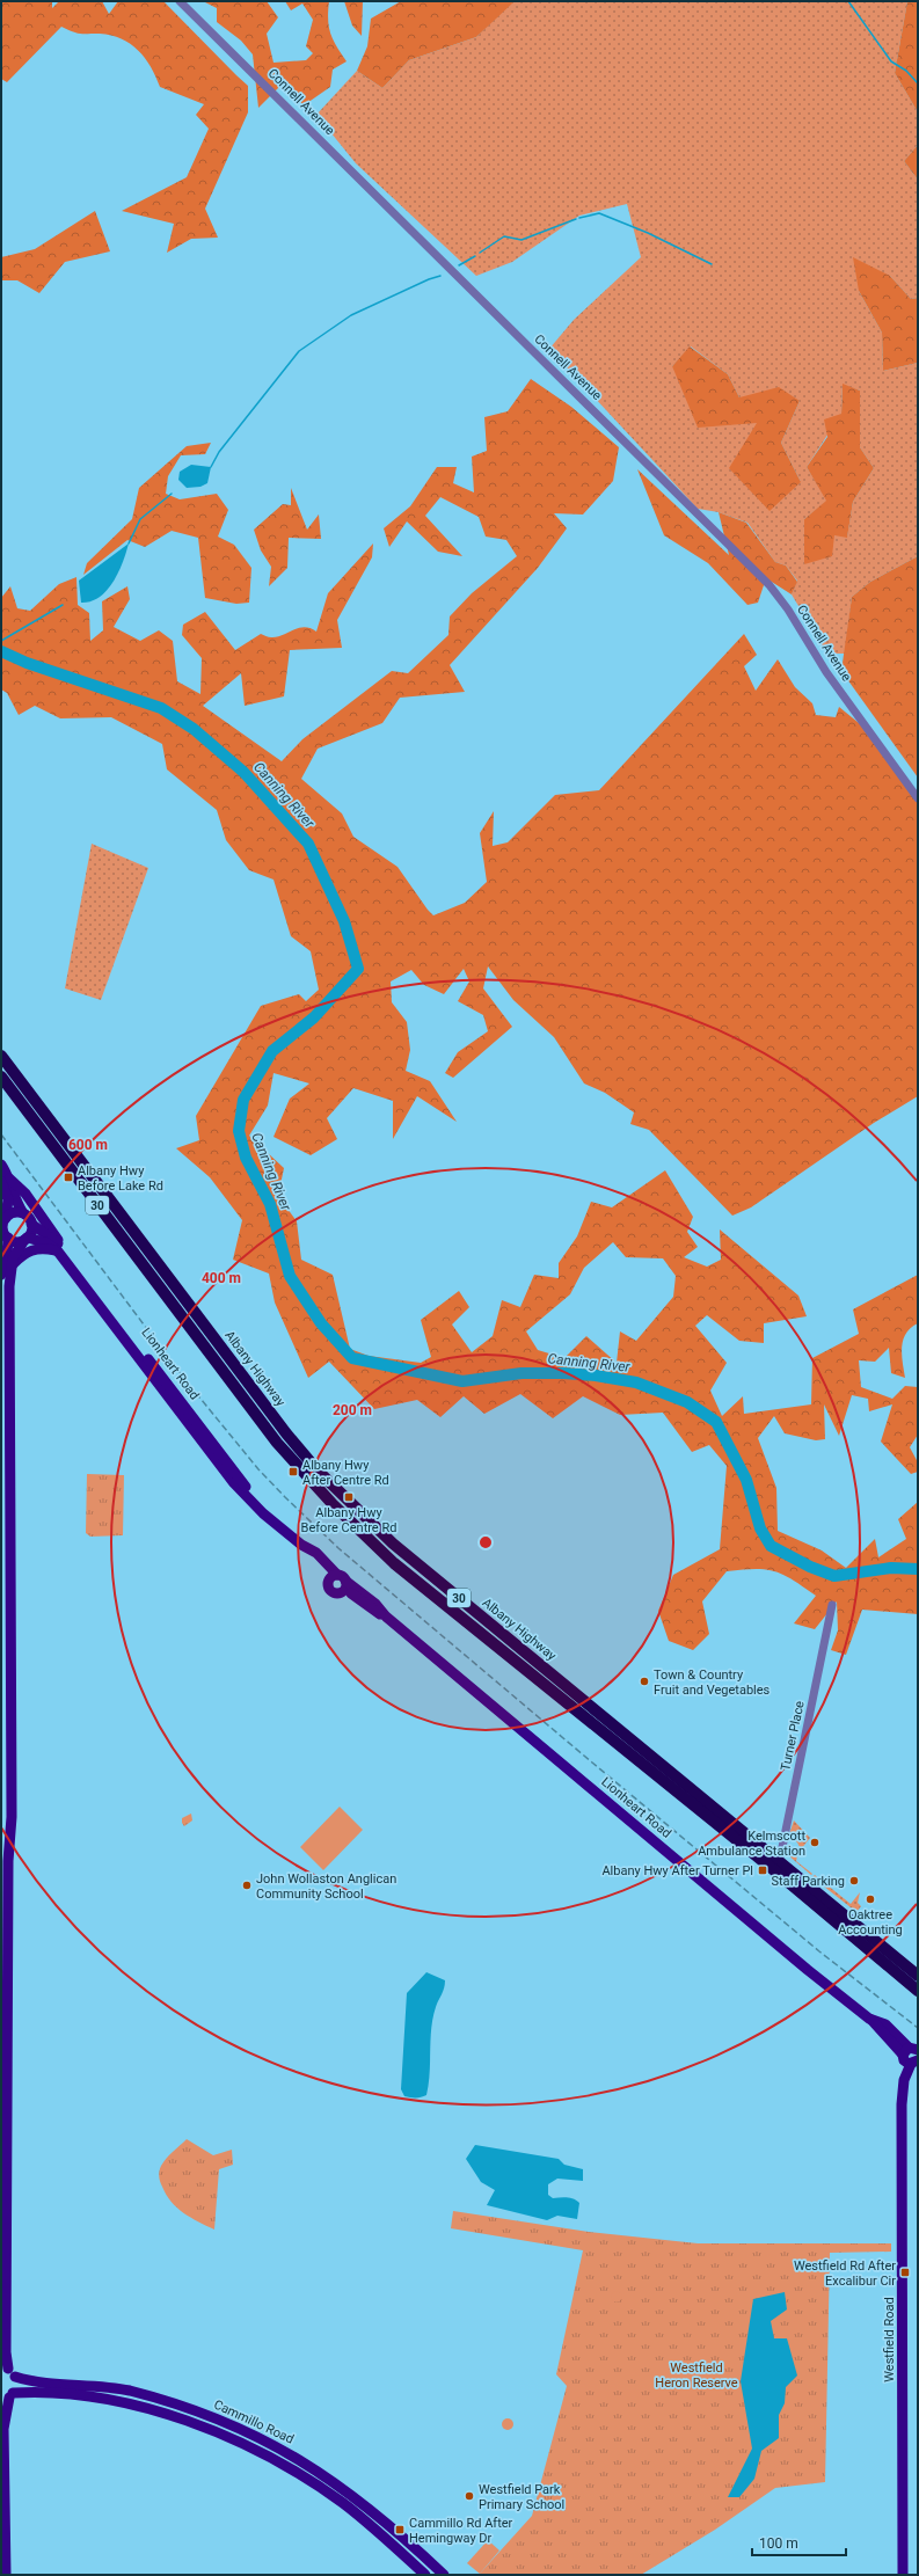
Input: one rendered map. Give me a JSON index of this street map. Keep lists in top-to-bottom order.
{
  "streets": {
    "highway": ["30", "Albany Highway"],
    "main road": ["Lionheart Road", "Westfield Road", "Cammillo Road"],
    "street": ["Connell Avenue", "Turner Place"]
  },
  "crossings": [
    ["Lionheart Road", "Westfield Road"],
    ["Albany Highway", "Turner Place"]
  ],
  "water": ["Canning River"],
  "parks": ["Westfield Heron Reserve"],
  "places": {
    "transit": [
      "Albany Hwy Before Lake Rd",
      "Albany Hwy After Centre Rd",
      "Albany Hwy Before Centre Rd",
      "Albany Hwy After Turner Pl",
      "Westfield Rd After Excalibur Cir",
      "Cammillo Rd After Hemingway Dr"
    ],
    "other": [
      "Town & Country Fruit and Vegetables",
      "Kelmscott Ambulance Station",
      "Staff Parking",
      "John Wollaston Anglican Community School",
      "Oaktree Accounting",
      "Westfield Park Primary School"
    ]
  },
  "scale_bar": "100 m",
  "rings": ["600 m", "400 m", "200 m"]
}
